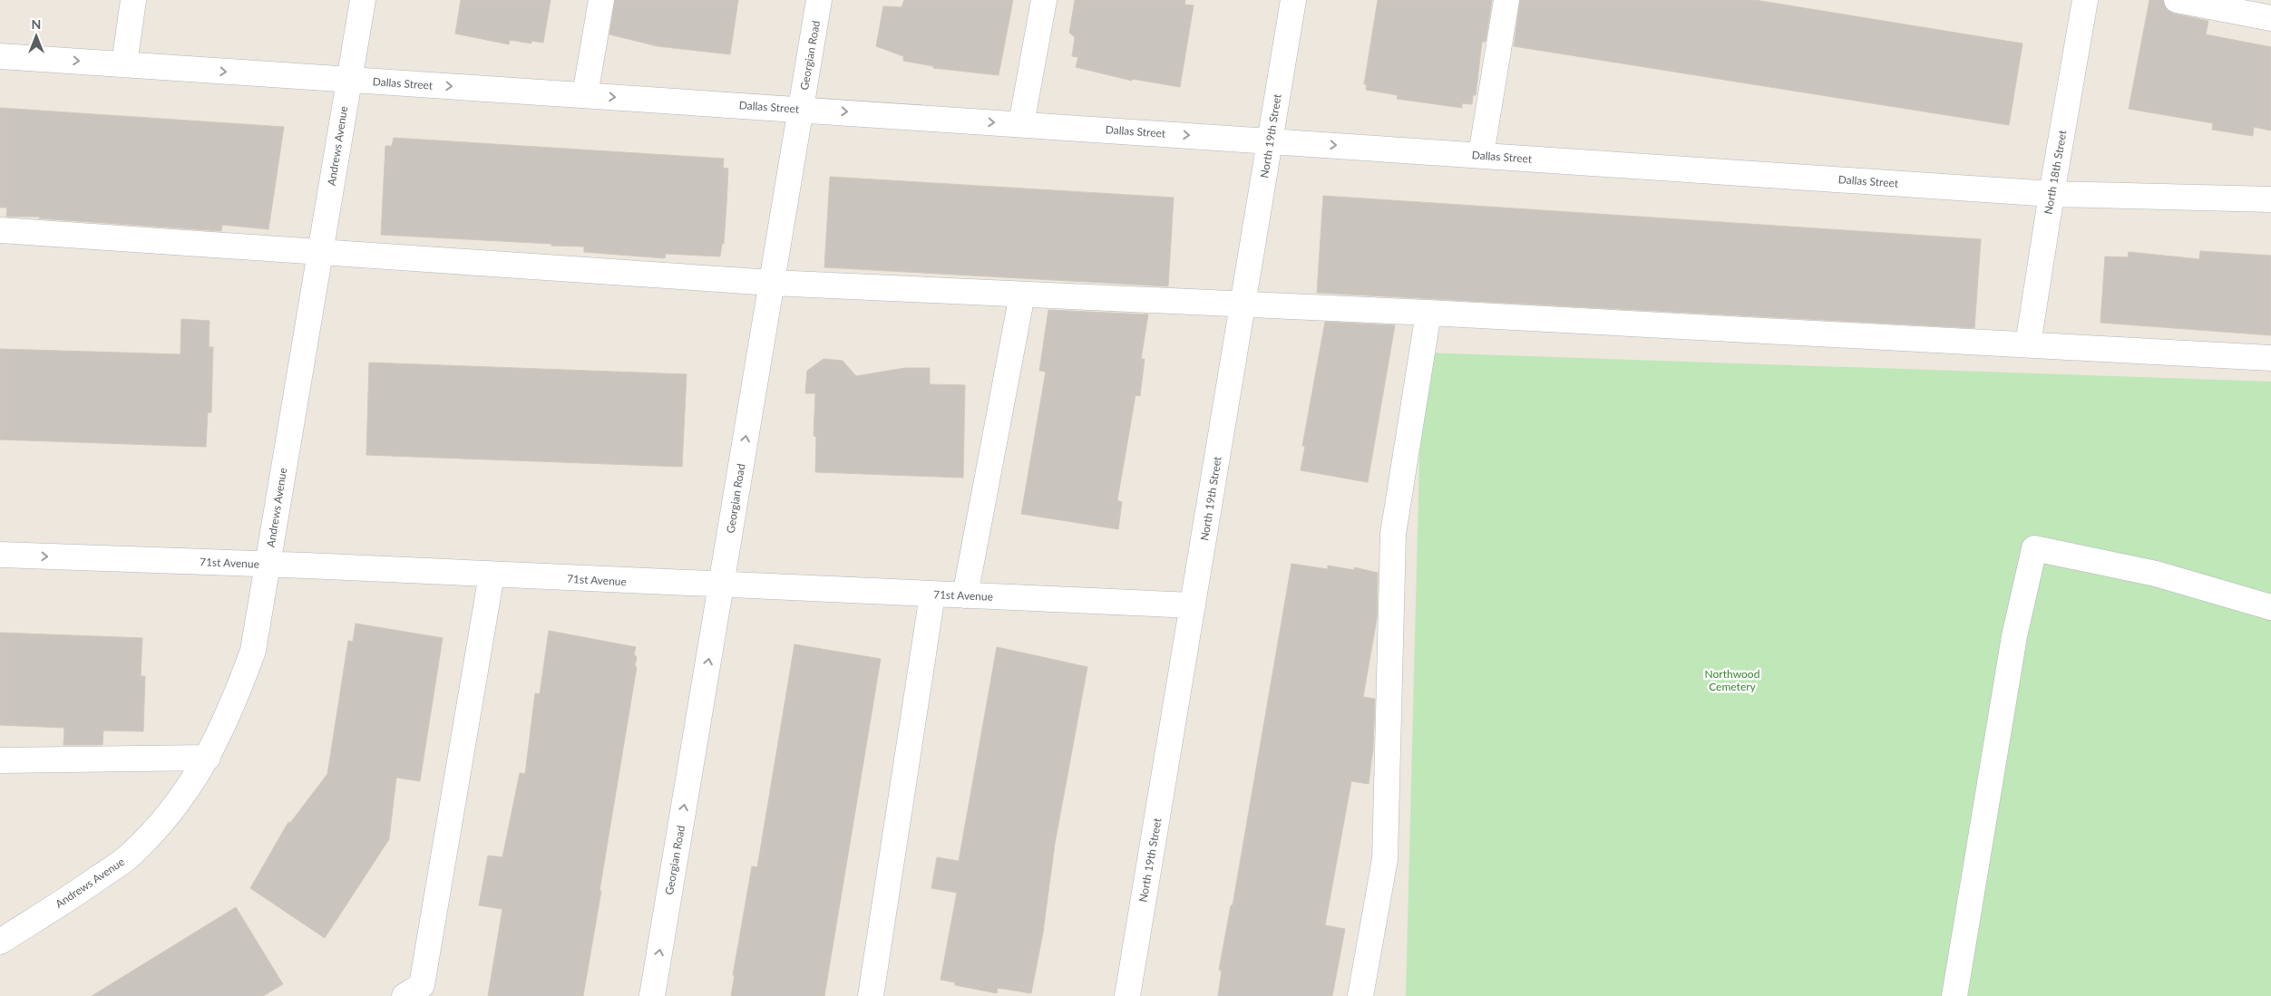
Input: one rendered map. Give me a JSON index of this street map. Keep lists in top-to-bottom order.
{
  "streets": {
    "street": [
      "Georgian Road",
      "Dallas Street",
      "North 19th Street",
      "Andrews Avenue",
      "North 18th Street",
      "71st Avenue"
    ]
  },
  "crossings": [
    ["Georgian Road", "Dallas Street"],
    ["Georgian Road", "71st Avenue"],
    ["Dallas Street", "North 19th Street"],
    ["Dallas Street", "Andrews Avenue"],
    ["Dallas Street", "North 18th Street"],
    ["North 19th Street", "71st Avenue"],
    ["Andrews Avenue", "71st Avenue"]
  ],
  "parks": ["Northwood Cemetery"],
  "north": "top"
}
